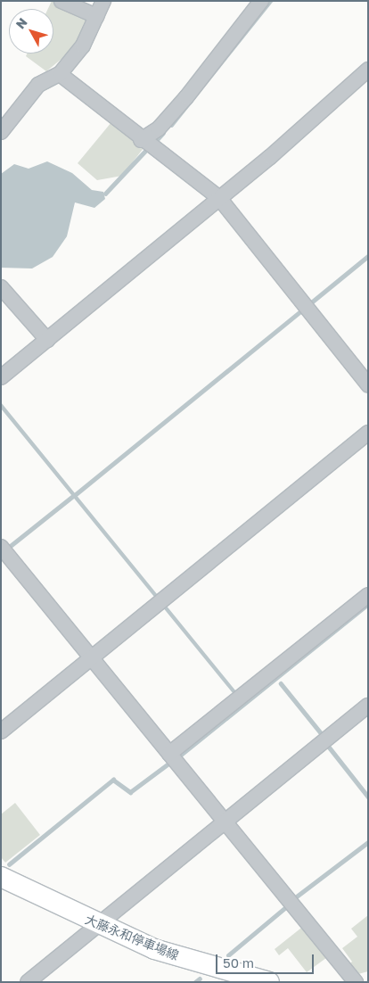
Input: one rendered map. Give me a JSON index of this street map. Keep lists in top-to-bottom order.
{
  "streets": {
    "main road": ["大藤永和停車場線"]
  },
  "scale_bar": "50 m",
  "north": "top left"
}
